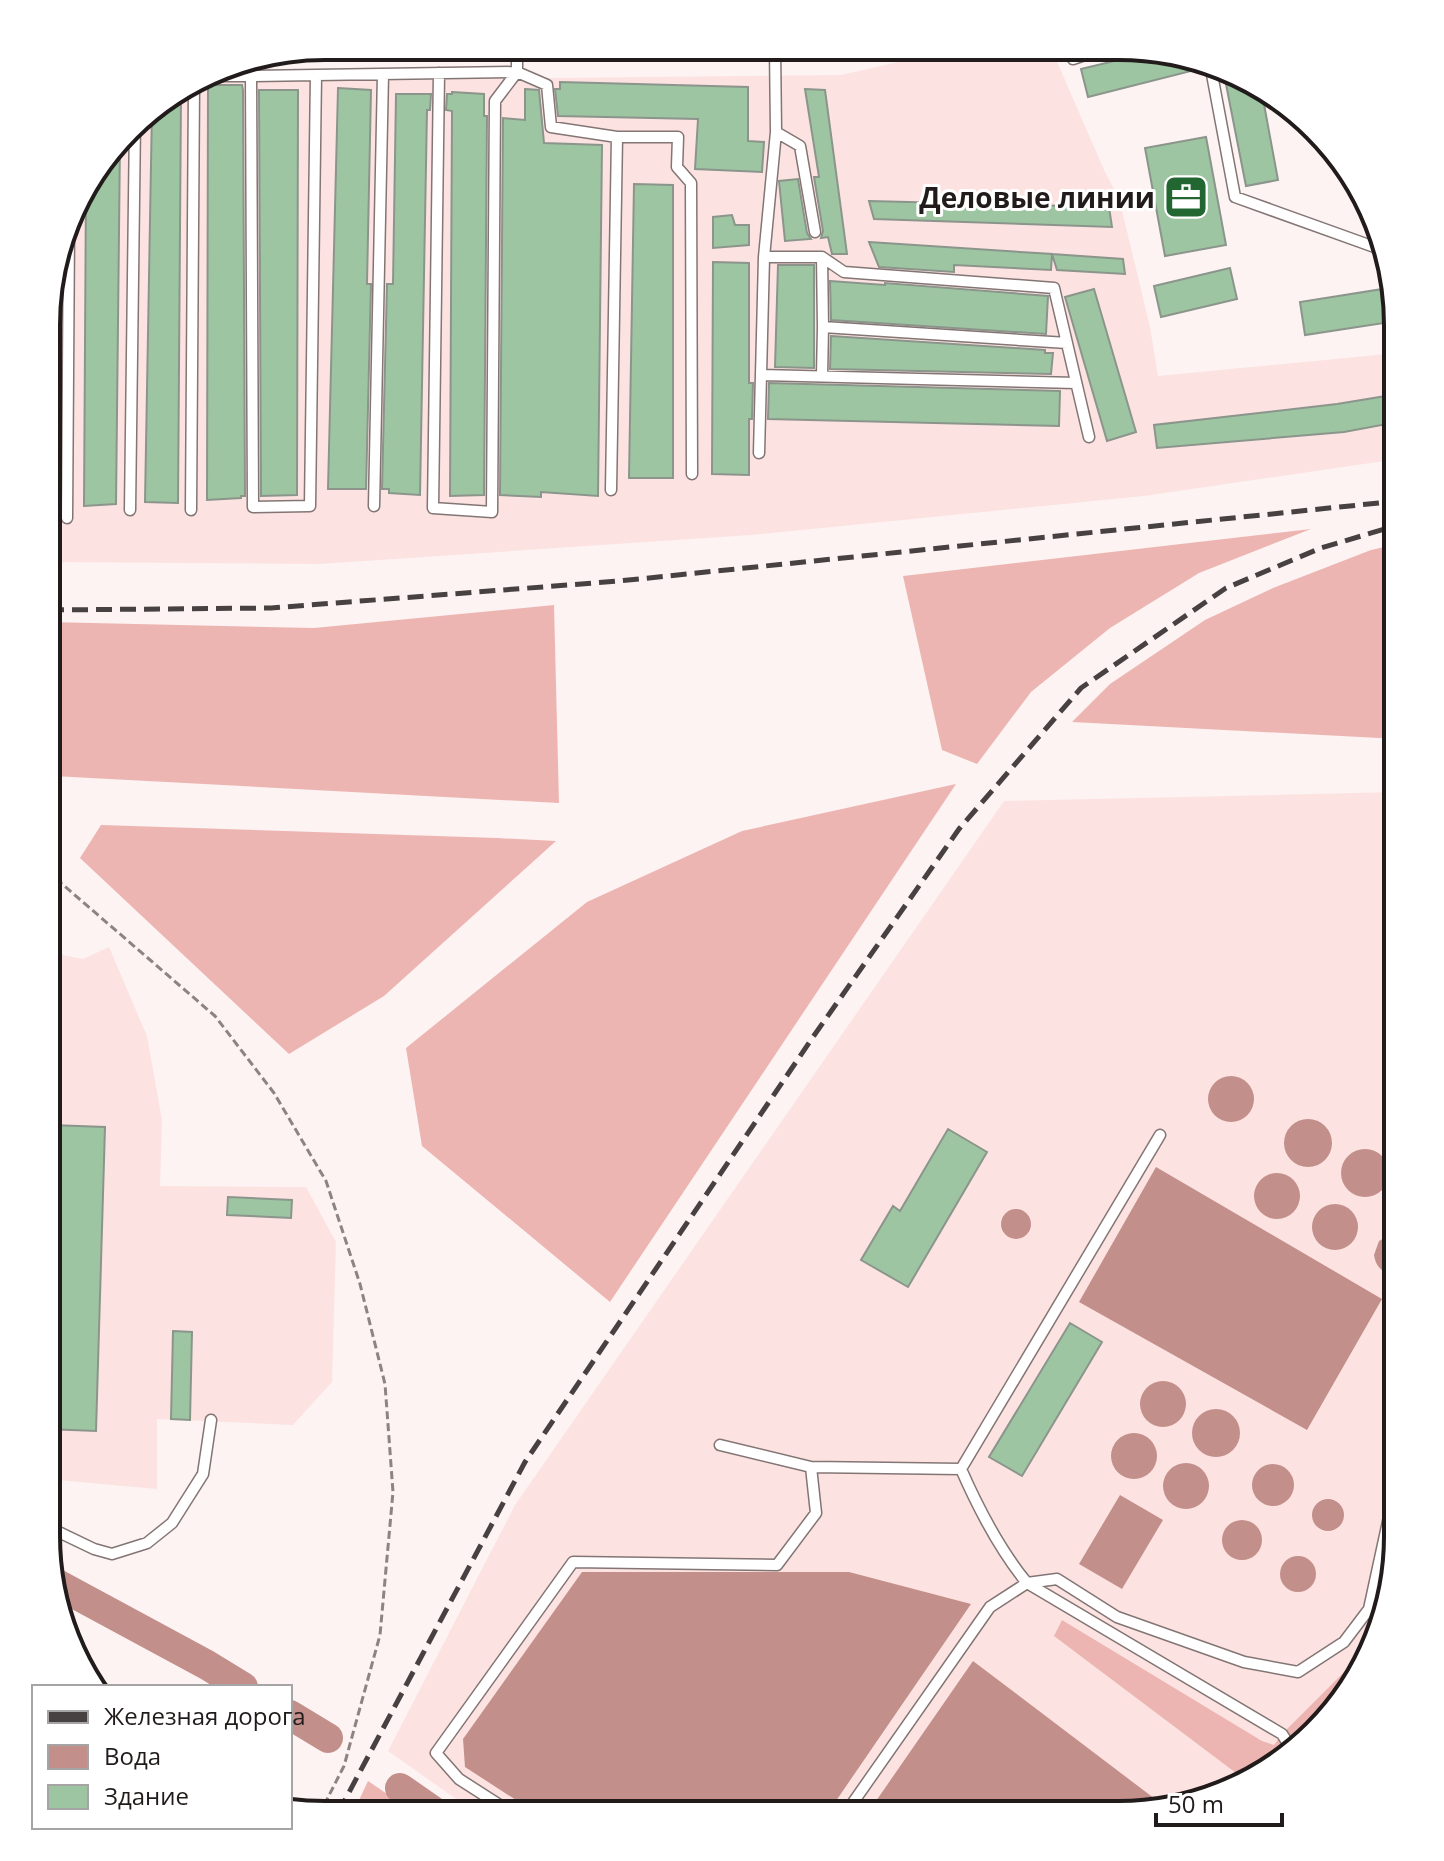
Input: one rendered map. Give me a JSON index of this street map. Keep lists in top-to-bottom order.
{
  "places": {
    "office": ["Деловые линии"]
  },
  "legend": ["Железная дорога", "Вода", "Здание"],
  "scale_bar": "50 m"
}
